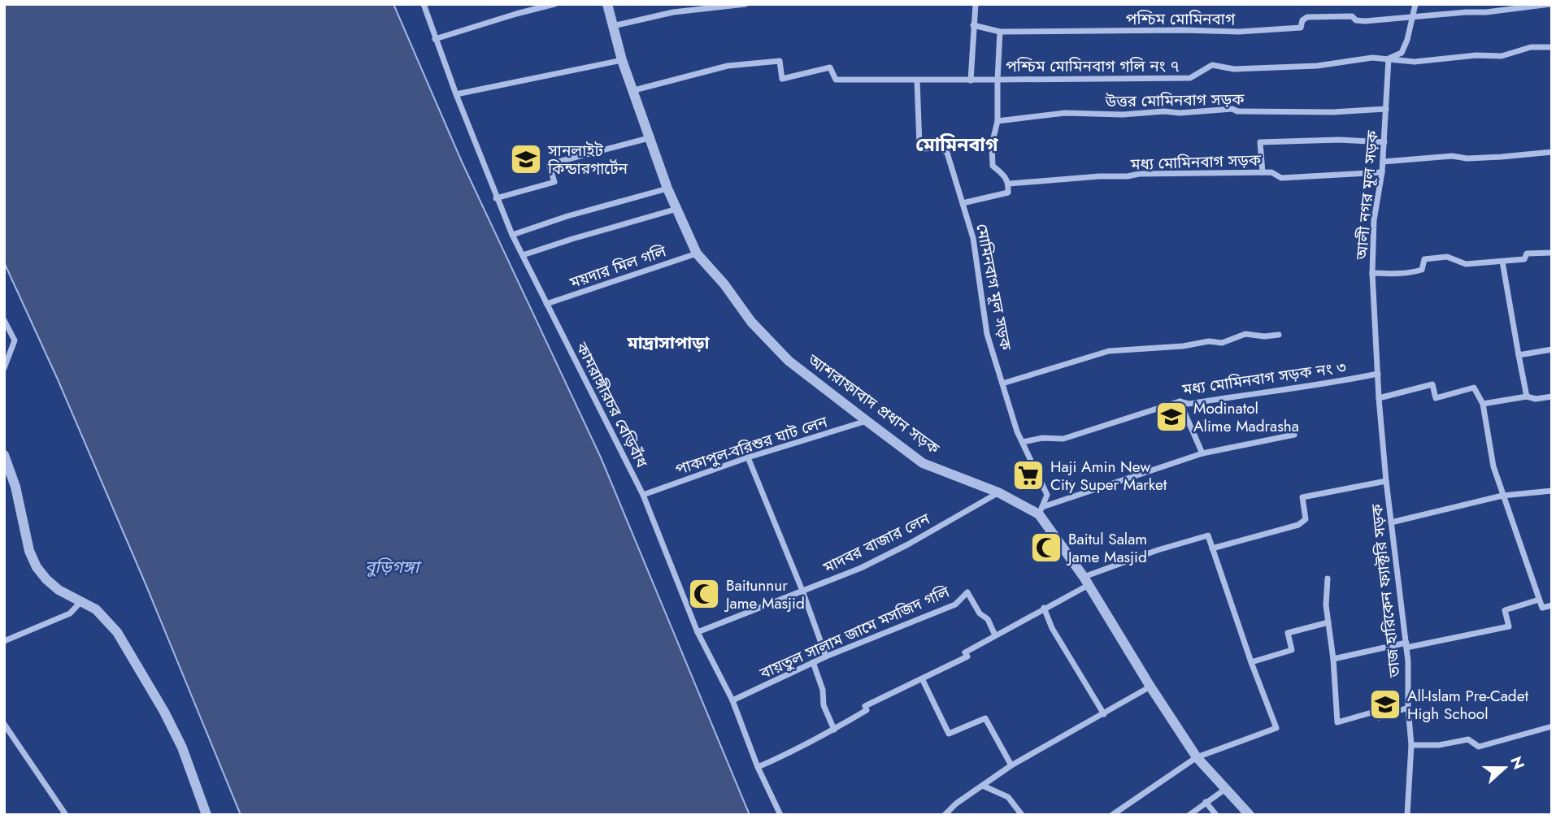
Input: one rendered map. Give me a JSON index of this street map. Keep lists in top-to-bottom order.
{
  "streets": {
    "street": [
      "পশ্চিম মোমিনবাগ",
      "পশ্চিম মোমিনবাগ গলি নং ৭",
      "উত্তর মোমিনবাগ সড়ক",
      "মধ্য মোমিনবাগ সড়ক",
      "আলী নগর মূল সড়ক",
      "ময়দার মিল গলি",
      "মোমিনবাগ মূল সড়ক",
      "মধ্য মোমিনবাগ সড়ক নং ৩",
      "আশরাফাবাদ প্রধান সড়ক",
      "কামরাঙ্গীরচর বেড়িবাঁধ",
      "পাকাপুল-বরিশুর ঘাট লেন",
      "মাদবর বাজার লেন",
      "তাজ হারিকেন ফ্যাক্টরি সড়ক",
      "বায়তুল সালাম জামে মসজিদ গলি"
    ]
  },
  "crossings": [
    ["পশ্চিম মোমিনবাগ গলি নং ৭", "আলী নগর মূল সড়ক"],
    ["পশ্চিম মোমিনবাগ গলি নং ৭", "মোমিনবাগ মূল সড়ক"],
    ["পশ্চিম মোমিনবাগ গলি নং ৭", "আশরাফাবাদ প্রধান সড়ক"],
    ["উত্তর মোমিনবাগ সড়ক", "আলী নগর মূল সড়ক"],
    ["মধ্য মোমিনবাগ সড়ক", "আলী নগর মূল সড়ক"],
    ["আলী নগর মূল সড়ক", "মধ্য মোমিনবাগ সড়ক নং ৩"],
    ["আলী নগর মূল সড়ক", "তাজ হারিকেন ফ্যাক্টরি সড়ক"],
    ["ময়দার মিল গলি", "আশরাফাবাদ প্রধান সড়ক"],
    ["ময়দার মিল গলি", "কামরাঙ্গীরচর বেড়িবাঁধ"],
    ["মোমিনবাগ মূল সড়ক", "মধ্য মোমিনবাগ সড়ক নং ৩"],
    ["মোমিনবাগ মূল সড়ক", "আশরাফাবাদ প্রধান সড়ক"],
    ["আশরাফাবাদ প্রধান সড়ক", "পাকাপুল-বরিশুর ঘাট লেন"],
    ["আশরাফাবাদ প্রধান সড়ক", "মাদবর বাজার লেন"],
    ["কামরাঙ্গীরচর বেড়িবাঁধ", "পাকাপুল-বরিশুর ঘাট লেন"],
    ["কামরাঙ্গীরচর বেড়িবাঁধ", "মাদবর বাজার লেন"],
    ["কামরাঙ্গীরচর বেড়িবাঁধ", "বায়তুল সালাম জামে মসজিদ গলি"]
  ],
  "districts": ["মোমিনবাগ", "মাদ্রাসাপাড়া"],
  "water": ["বুড়িগঙ্গা"],
  "places": {
    "school or university": ["সানলাইট কিন্ডারগার্টেন", "Modinatol Alime Madrasha", "All-Islam Pre-Cadet High School"],
    "supermarket": ["Haji Amin New City Super Market"],
    "mosque": ["Baitul Salam Jame Masjid", "Baitunnur Jame Masjid"]
  },
  "north": "right"
}
